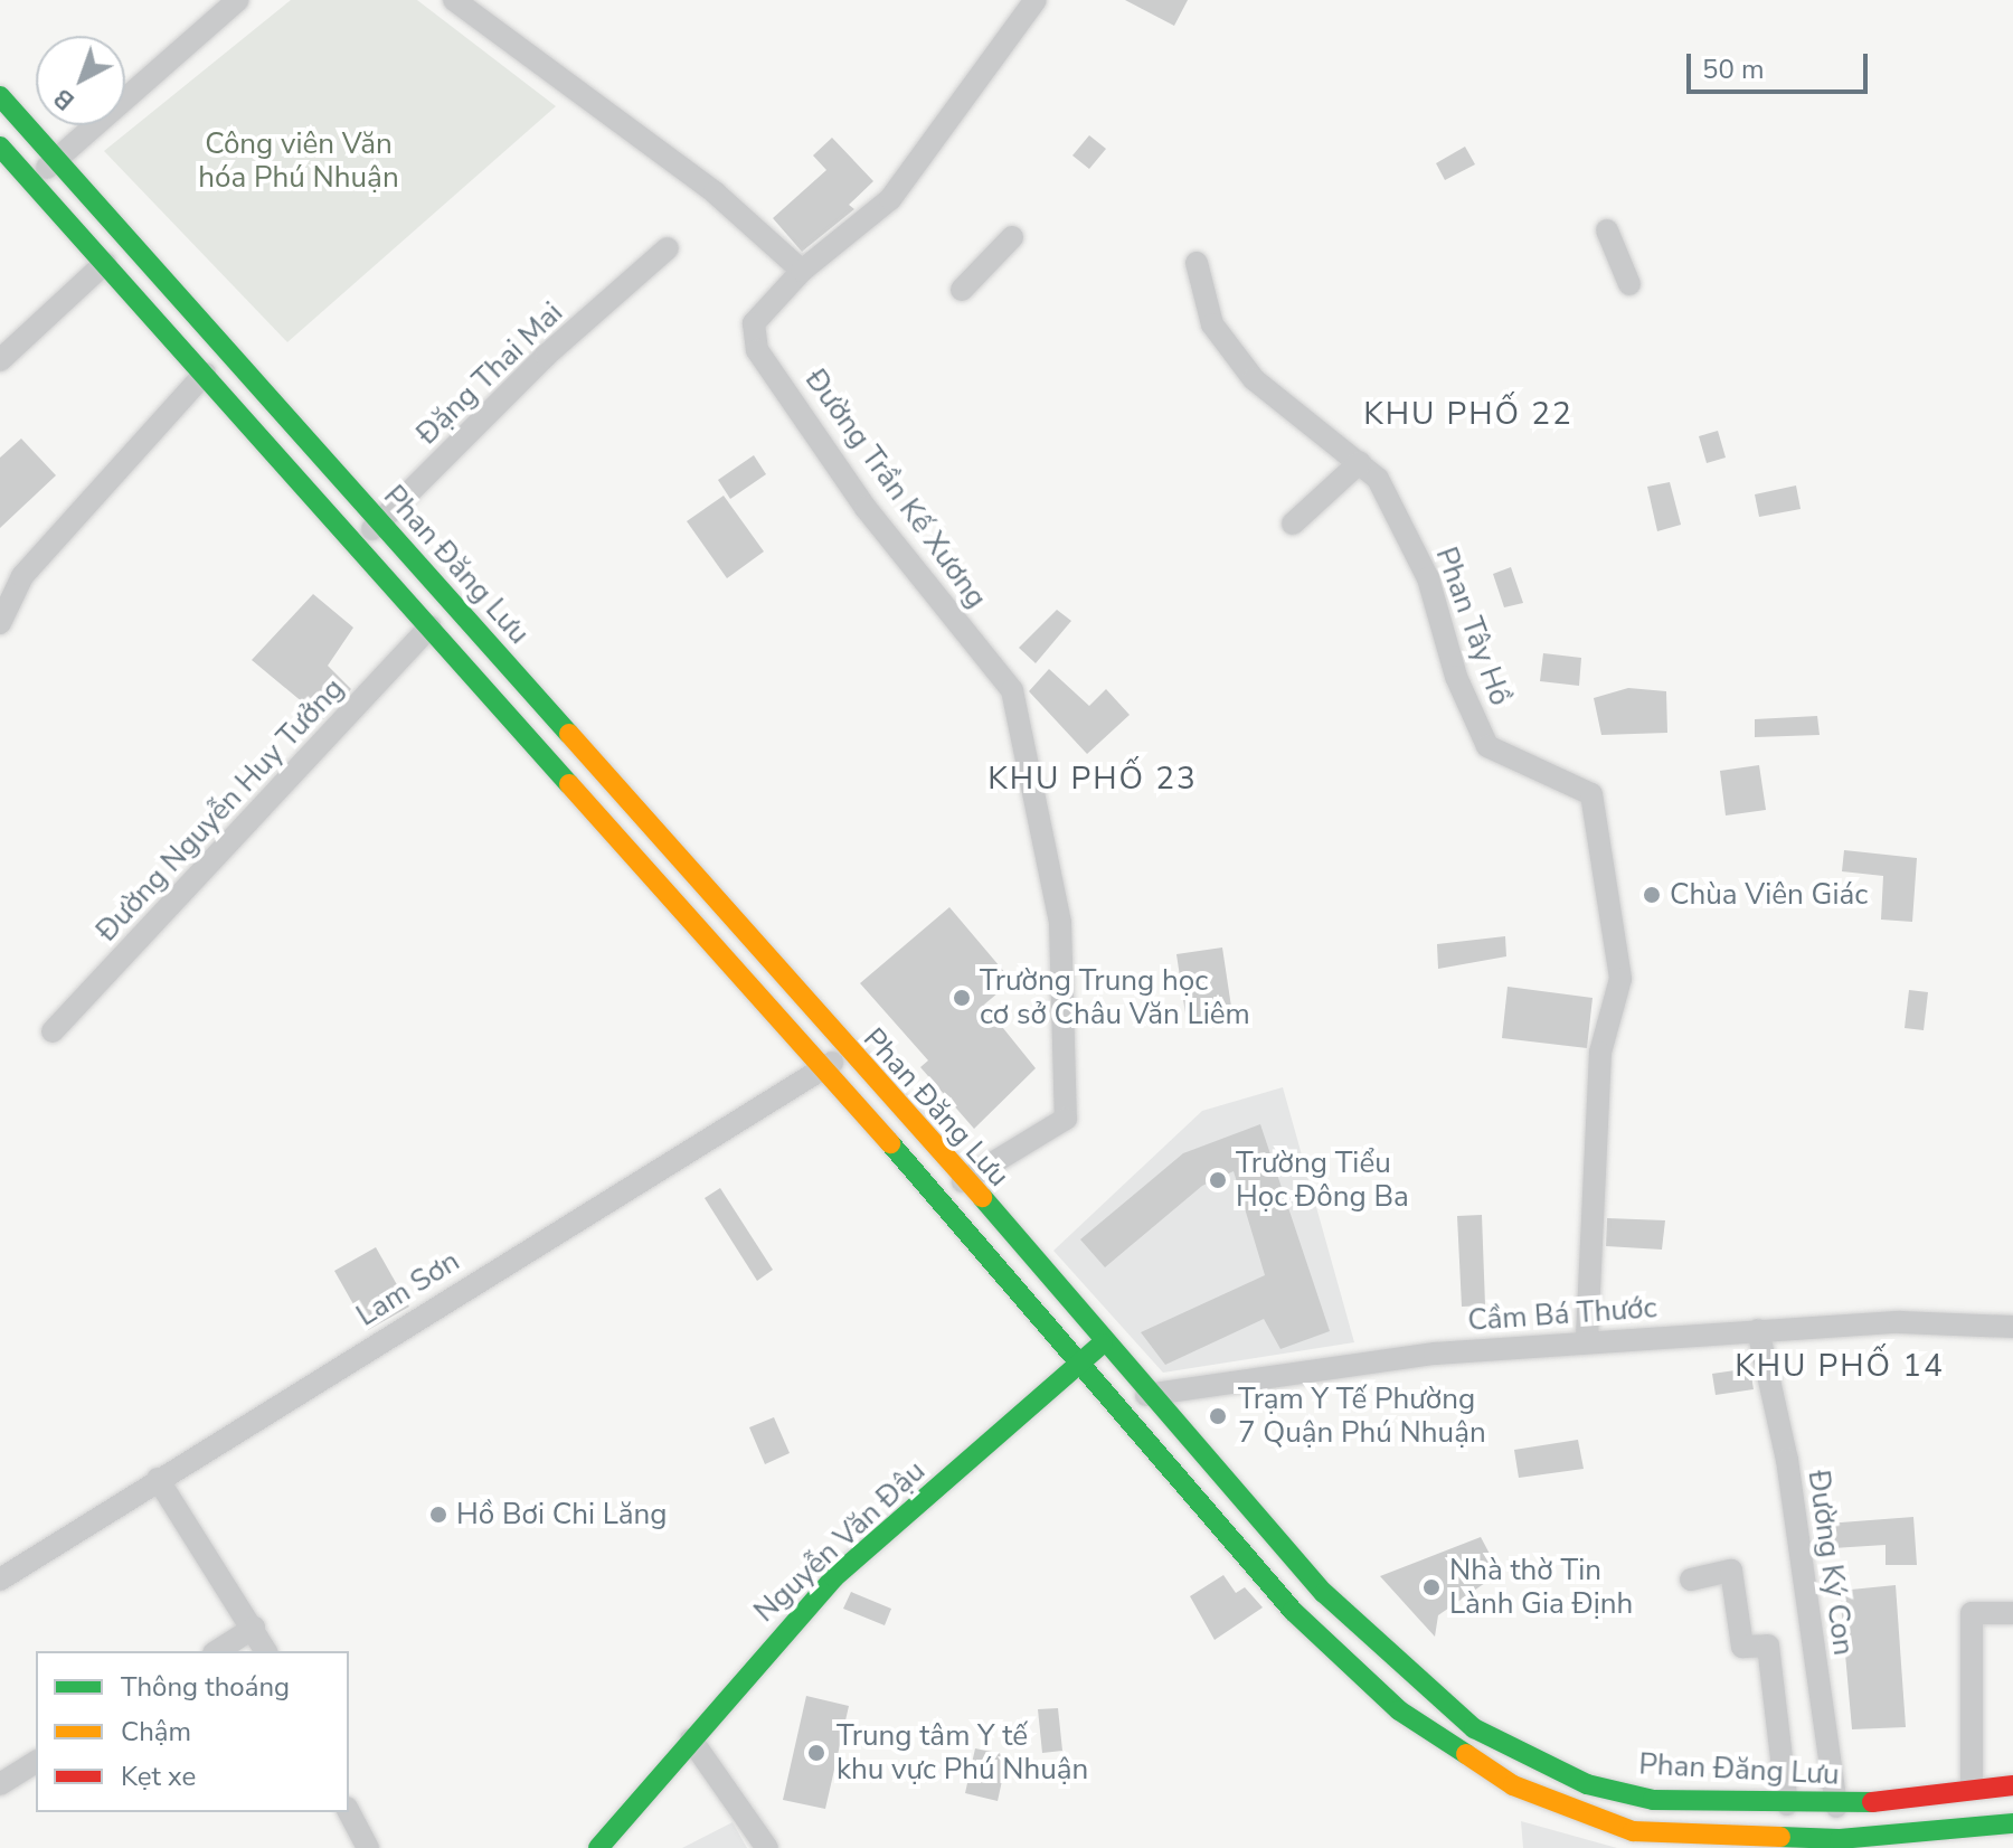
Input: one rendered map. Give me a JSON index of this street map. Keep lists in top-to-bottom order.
{
  "streets": {
    "main road": ["Phan Đăng Lưu", "Nguyễn Văn Đậu"],
    "street": [
      "Đặng Thai Mai",
      "Đường Trần Kế Xương",
      "Phan Tây Hồ",
      "Đường Nguyễn Huy Tưởng",
      "Lam Sơn",
      "Cầm Bá Thước",
      "Đường Ký Con"
    ]
  },
  "crossings": [
    ["Đặng Thai Mai", "Phan Đăng Lưu"],
    ["Đường Trần Kế Xương", "Phan Đăng Lưu"],
    ["Phan Đăng Lưu", "Đường Nguyễn Huy Tưởng"],
    ["Phan Đăng Lưu", "Lam Sơn"],
    ["Phan Đăng Lưu", "Cầm Bá Thước"],
    ["Phan Đăng Lưu", "Nguyễn Văn Đậu"],
    ["Phan Đăng Lưu", "Đường Ký Con"],
    ["Phan Tây Hồ", "Cầm Bá Thước"],
    ["Cầm Bá Thước", "Đường Ký Con"]
  ],
  "districts": ["KHU PHỐ 22", "KHU PHỐ 23", "KHU PHỐ 14"],
  "parks": ["Công viên Văn hóa Phú Nhuận"],
  "places": [
    "Chùa Viên Giác",
    "Trường Trung học cơ sở Châu Văn Liêm",
    "Trường Tiểu Học Đông Ba",
    "Trạm Y Tế Phường 7 Quận Phú Nhuận",
    "Hồ Bơi Chi Lăng",
    "Nhà thờ Tin Lành Gia Định",
    "Trung tâm Y tế khu vực Phú Nhuận"
  ],
  "legend": ["Thông thoáng", "Chậm", "Kẹt xe"],
  "scale_bar": "50 m",
  "north": "bottom left"
}
